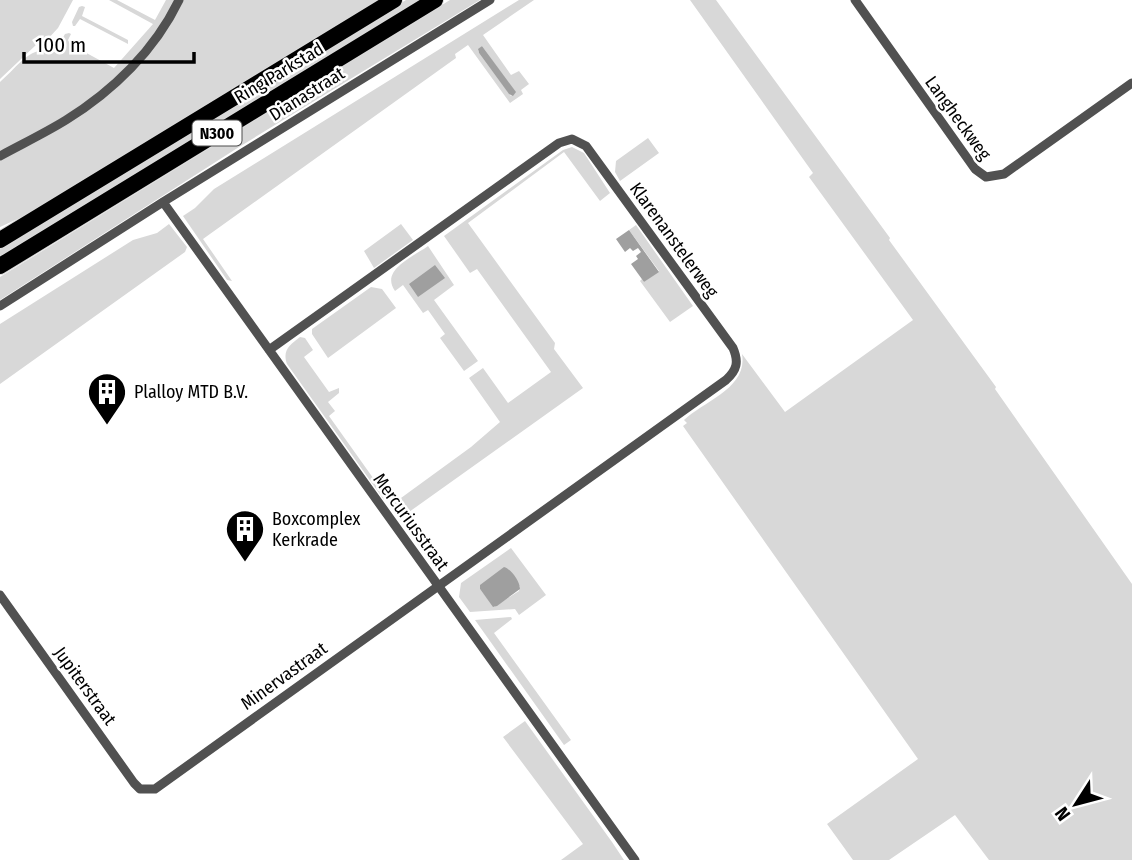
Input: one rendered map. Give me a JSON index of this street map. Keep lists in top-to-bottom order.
{
  "streets": {
    "highway": ["Ring Parkstad", "N300"],
    "street": [
      "Dianastraat",
      "Langheckweg",
      "Klarenanstelerweg",
      "Mercuriusstraat",
      "Minervastraat",
      "Jupiterstraat"
    ]
  },
  "crossings": [
    ["Dianastraat", "Mercuriusstraat"],
    ["Klarenanstelerweg", "Mercuriusstraat"],
    ["Klarenanstelerweg", "Minervastraat"],
    ["Mercuriusstraat", "Minervastraat"],
    ["Minervastraat", "Jupiterstraat"]
  ],
  "places": {
    "building": ["Plalloy MTD B.V.", "Boxcomplex Kerkrade"]
  },
  "scale_bar": "100 m",
  "north": "bottom left"
}
